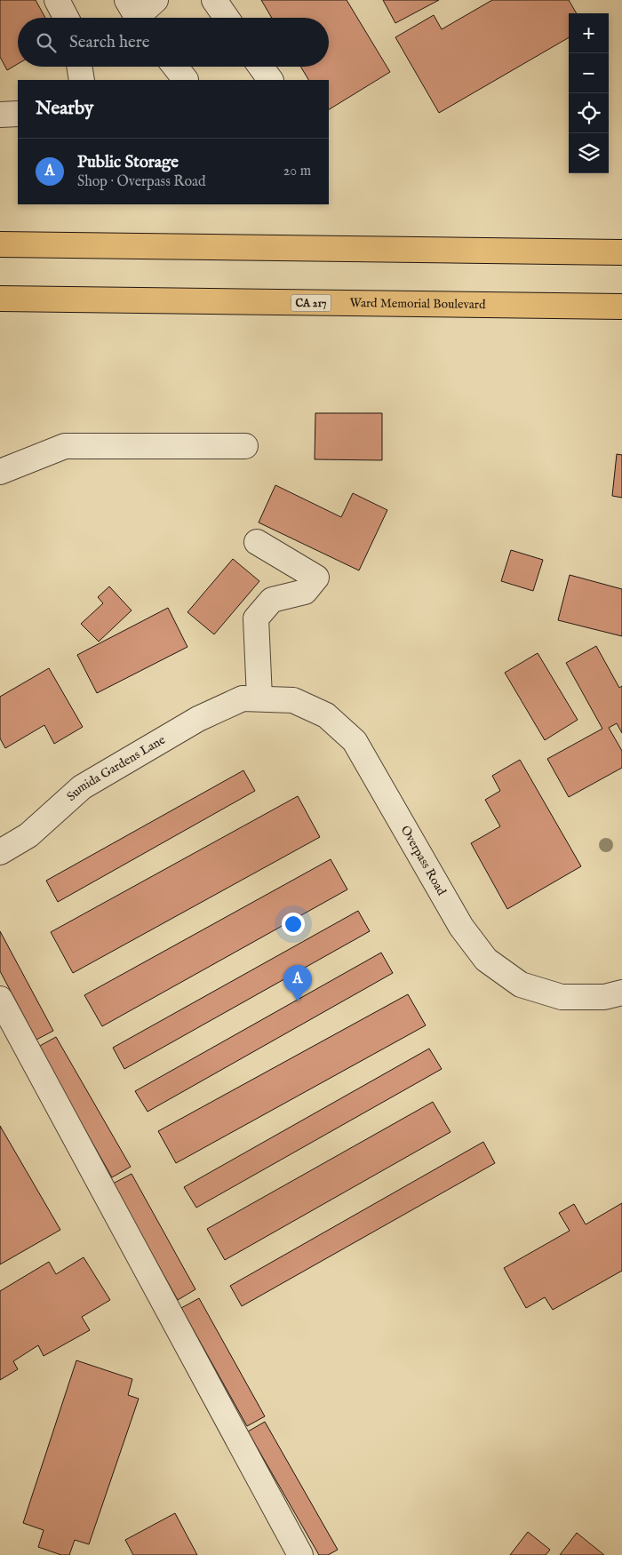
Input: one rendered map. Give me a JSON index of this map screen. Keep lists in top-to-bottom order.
{
  "streets": {
    "highway": ["CA 217", "Ward Memorial Boulevard"],
    "street": ["Sumida Gardens Lane", "Overpass Road"]
  },
  "crossings": [
    ["Sumida Gardens Lane", "Overpass Road"]
  ],
  "page": {
    "map_buttons": ["+", "−"],
    "search": "Search here",
    "heading": "Nearby",
    "list": [
      {
        "mark": "A",
        "name": "Public Storage",
        "note": "Shop · Overpass Road",
        "value": "20 m"
      }
    ],
    "pins": "A"
  }
}
